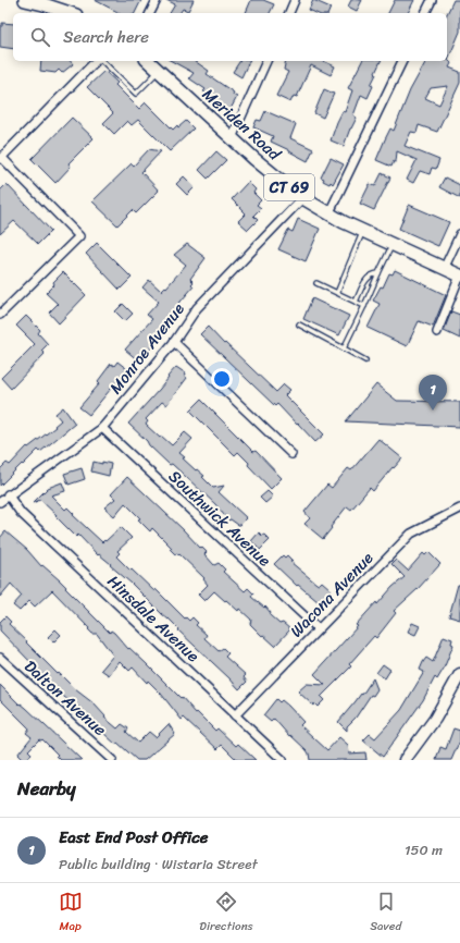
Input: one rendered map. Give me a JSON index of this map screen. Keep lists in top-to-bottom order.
{
  "streets": {
    "main road": ["Meriden Road", "CT 69"],
    "street": [
      "Monroe Avenue",
      "Southwick Avenue",
      "Wacona Avenue",
      "Hinsdale Avenue",
      "Dalton Avenue"
    ]
  },
  "crossings": [
    ["Meriden Road", "Monroe Avenue"],
    ["Monroe Avenue", "Southwick Avenue"],
    ["Monroe Avenue", "Hinsdale Avenue"],
    ["Southwick Avenue", "Wacona Avenue"],
    ["Wacona Avenue", "Hinsdale Avenue"]
  ],
  "page": {
    "search": "Search here",
    "pins": "1",
    "heading": "Nearby",
    "list": [
      {
        "mark": "1",
        "name": "East End Post Office",
        "note": "Public building · Wistaria Street",
        "value": "150 m"
      }
    ],
    "nav": ["Map", "Directions", "Saved"]
  }
}
